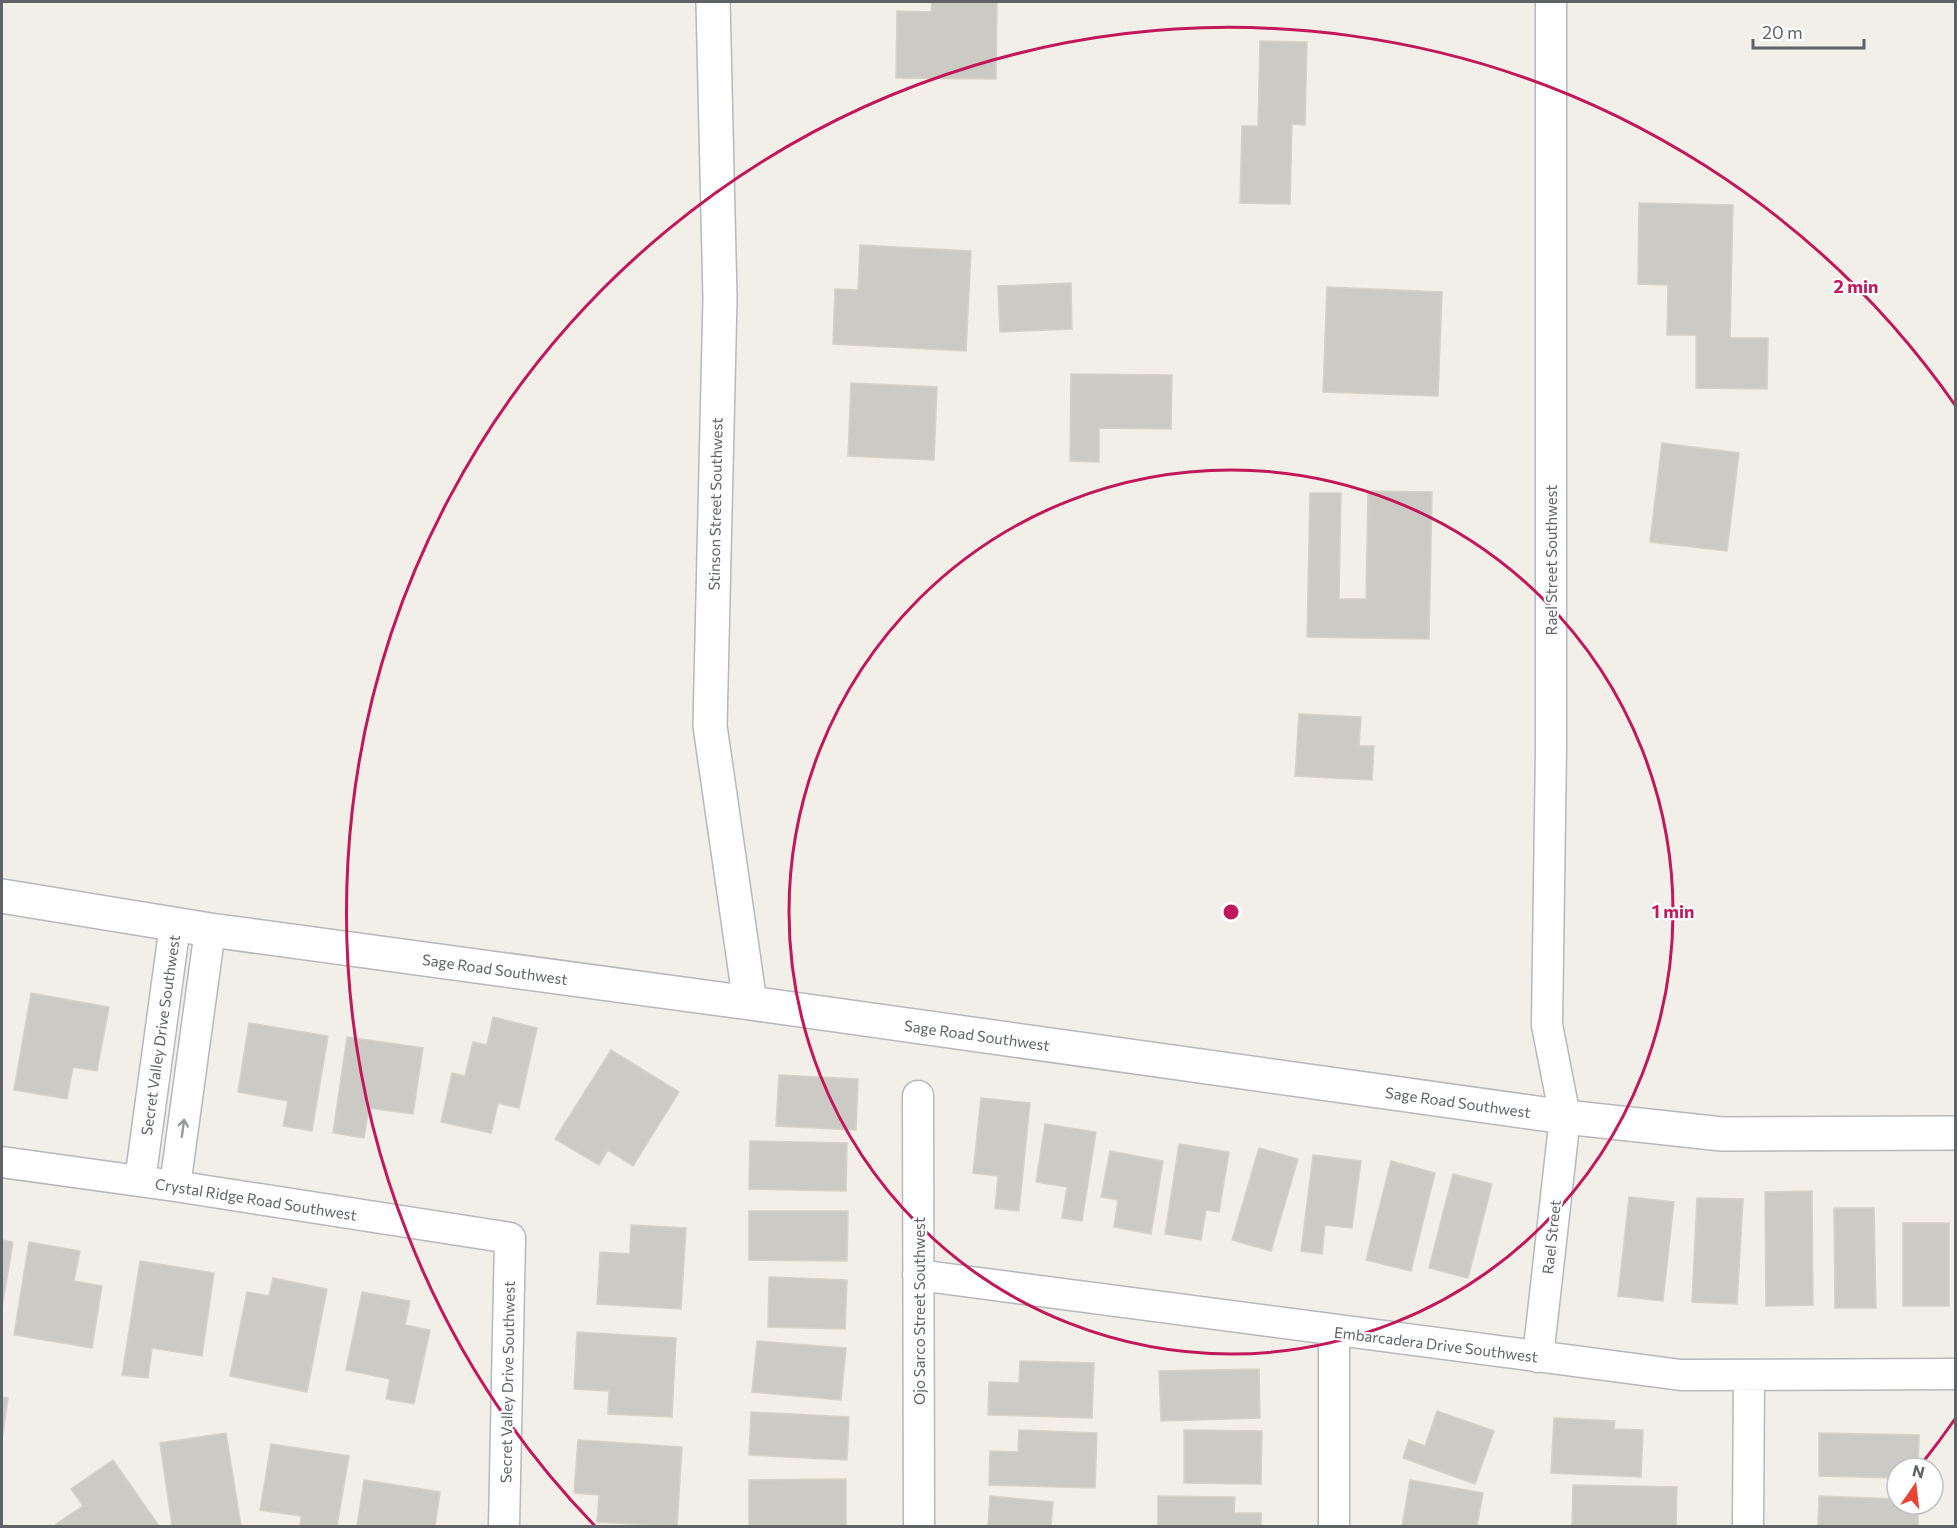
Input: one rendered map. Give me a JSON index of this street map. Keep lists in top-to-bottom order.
{
  "streets": {
    "street": [
      "Stinson Street Southwest",
      "Rael Street Southwest",
      "Sage Road Southwest",
      "Secret Valley Drive Southwest",
      "Crystal Ridge Road Southwest",
      "Rael Street",
      "Ojo Sarco Street Southwest",
      "Embarcadera Drive Southwest"
    ]
  },
  "crossings": [
    ["Stinson Street Southwest", "Sage Road Southwest"],
    ["Rael Street Southwest", "Sage Road Southwest"],
    ["Rael Street Southwest", "Rael Street"],
    ["Sage Road Southwest", "Secret Valley Drive Southwest"],
    ["Sage Road Southwest", "Rael Street"],
    ["Secret Valley Drive Southwest", "Crystal Ridge Road Southwest"],
    ["Rael Street", "Embarcadera Drive Southwest"],
    ["Ojo Sarco Street Southwest", "Embarcadera Drive Southwest"]
  ],
  "scale_bar": "20 m",
  "north": "top",
  "rings": ["2 min", "1 min"]
}
